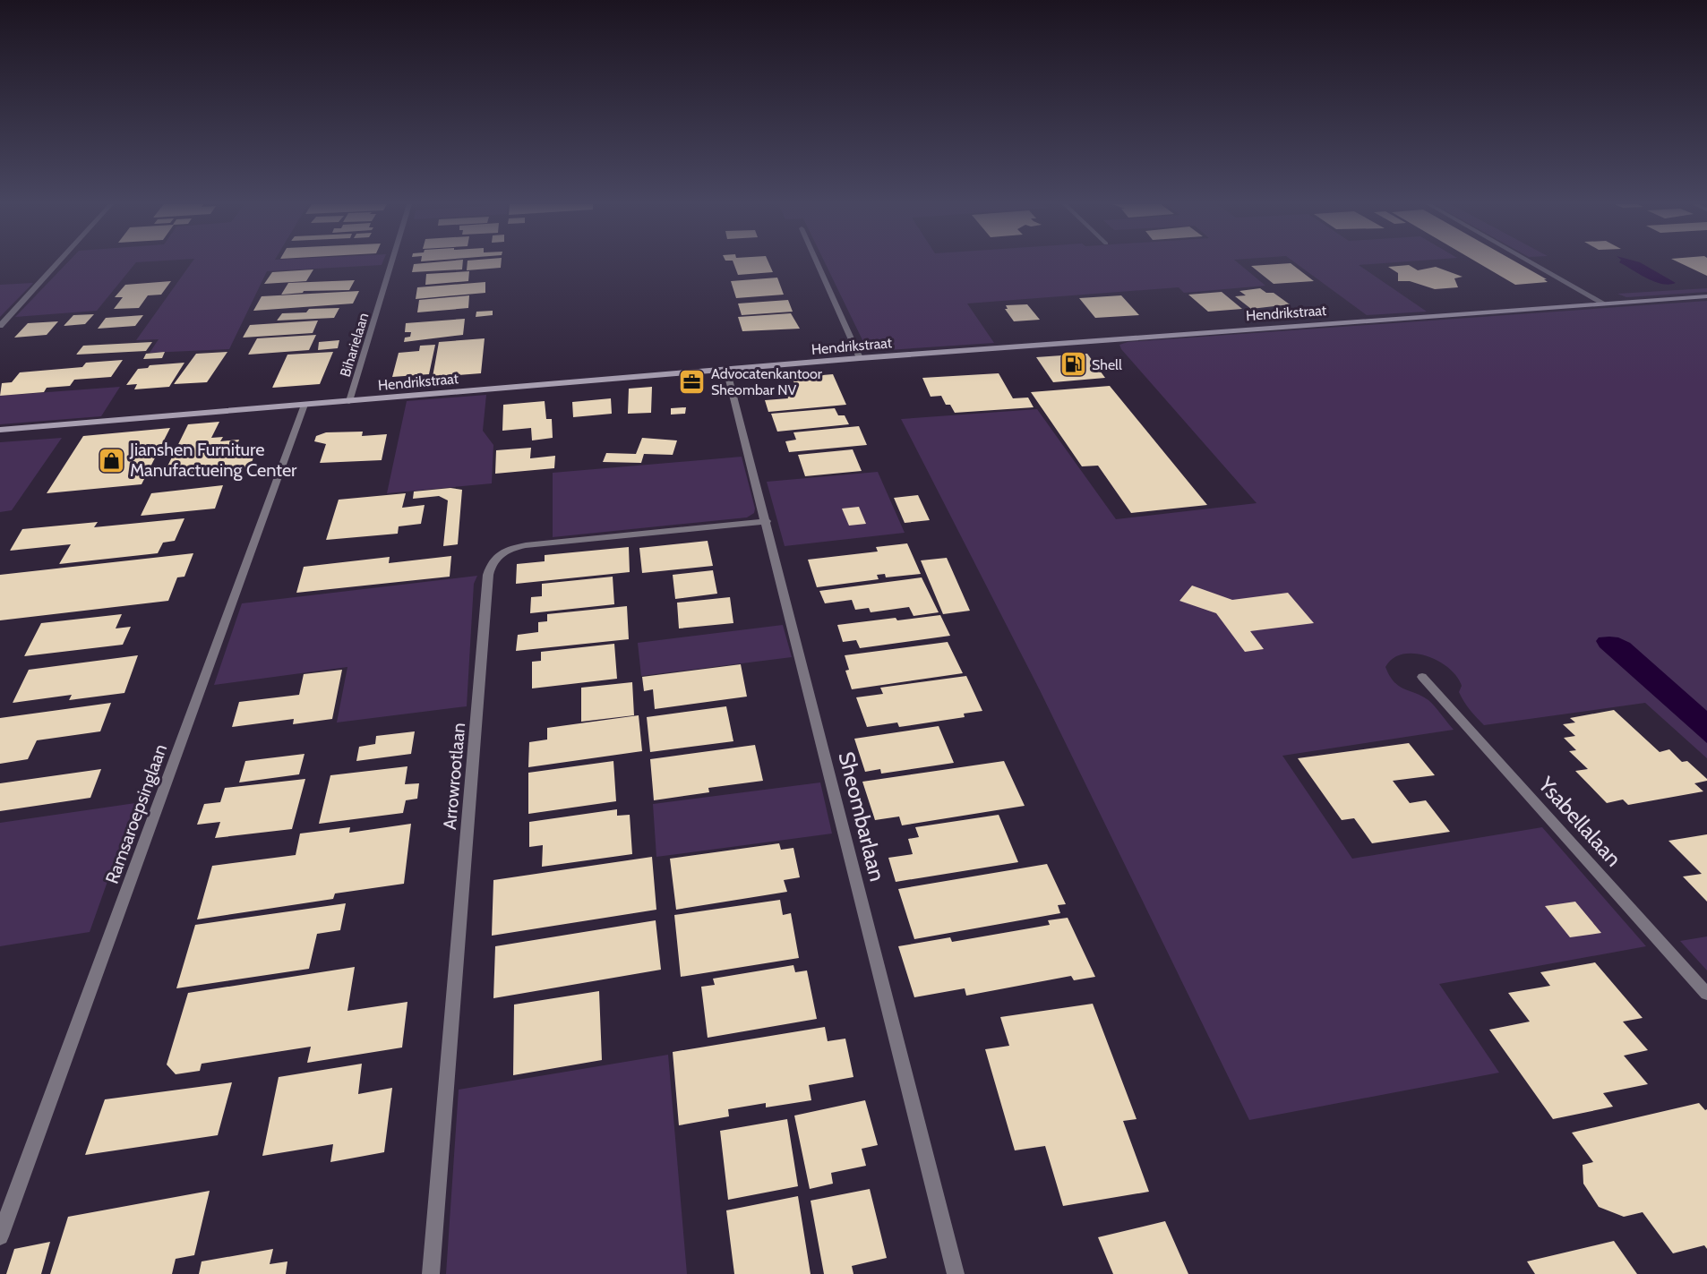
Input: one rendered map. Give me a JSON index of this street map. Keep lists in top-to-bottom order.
{
  "streets": {
    "street": [
      "Hendrikstraat",
      "Biharielaan",
      "Arrowrootlaan",
      "Ramsaroepsinglaan",
      "Sheombarlaan",
      "Ysabellalaan"
    ]
  },
  "crossings": [
    ["Hendrikstraat", "Biharielaan"],
    ["Hendrikstraat", "Ramsaroepsinglaan"],
    ["Hendrikstraat", "Sheombarlaan"],
    ["Arrowrootlaan", "Sheombarlaan"]
  ],
  "places": {
    "fuel station": ["Shell"],
    "office": ["Advocatenkantoor Sheombar NV"],
    "shop": ["Jianshen Furniture Manufactueing Center"]
  }
}
